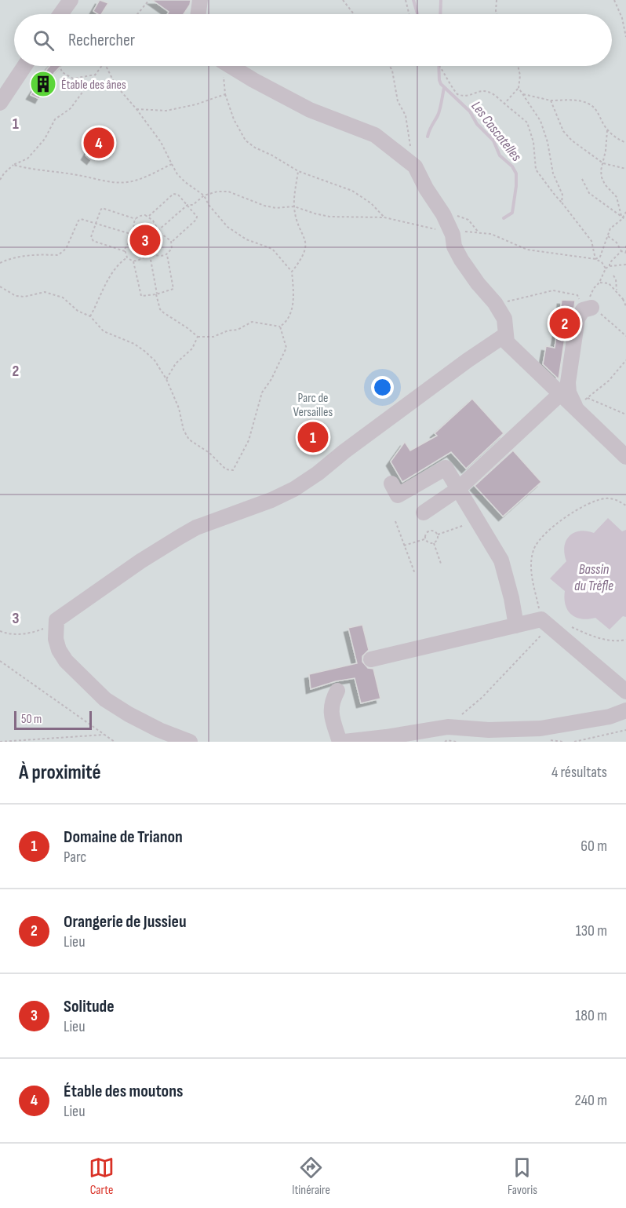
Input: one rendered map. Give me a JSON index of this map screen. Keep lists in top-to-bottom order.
{
  "water": ["Les Cascatelles", "Bassin du Trèfle"],
  "parks": ["Parc de Versailles"],
  "places": {
    "building": ["Étable des ânes"]
  },
  "scale_bar": "50 m",
  "page": {
    "search": "Rechercher",
    "pins": [
      "4",
      "3",
      "2",
      "1"
    ],
    "scale": "50 m",
    "heading": ["À proximité", "4 résultats"],
    "list": [
      {
        "mark": "1",
        "name": "Domaine de Trianon",
        "note": "Parc",
        "value": "60 m"
      },
      {
        "mark": "2",
        "name": "Orangerie de Jussieu",
        "note": "Lieu",
        "value": "130 m"
      },
      {
        "mark": "3",
        "name": "Solitude",
        "note": "Lieu",
        "value": "180 m"
      },
      {
        "mark": "4",
        "name": "Étable des moutons",
        "note": "Lieu",
        "value": "240 m"
      }
    ],
    "nav": ["Carte", "Itinéraire", "Favoris"]
  },
  "grid": {
    "rows": ["1", "2", "3"]
  }
}
